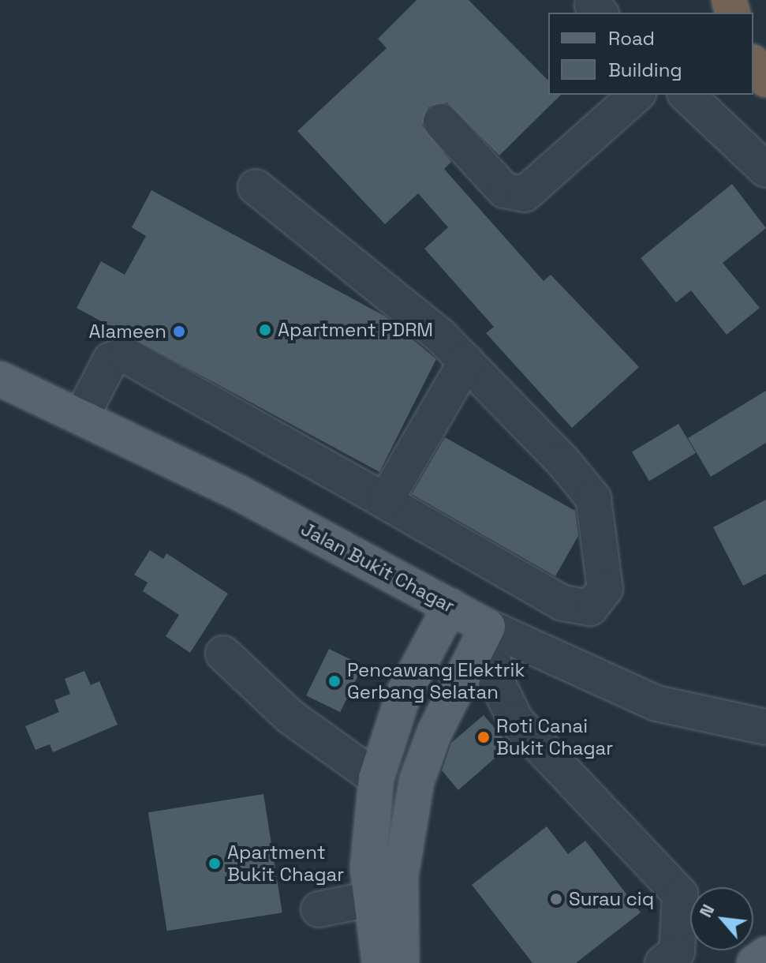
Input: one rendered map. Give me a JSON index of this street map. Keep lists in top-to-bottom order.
{
  "streets": {
    "main road": ["Jalan Bukit Chagar"]
  },
  "places": [
    "Apartment PDRM",
    "Alameen",
    "Pencawang Elektrik Gerbang Selatan",
    "Roti Canai Bukit Chagar",
    "Apartment Bukit Chagar",
    "Surau ciq"
  ],
  "legend": ["Road", "Building"],
  "north": "top left"
}
